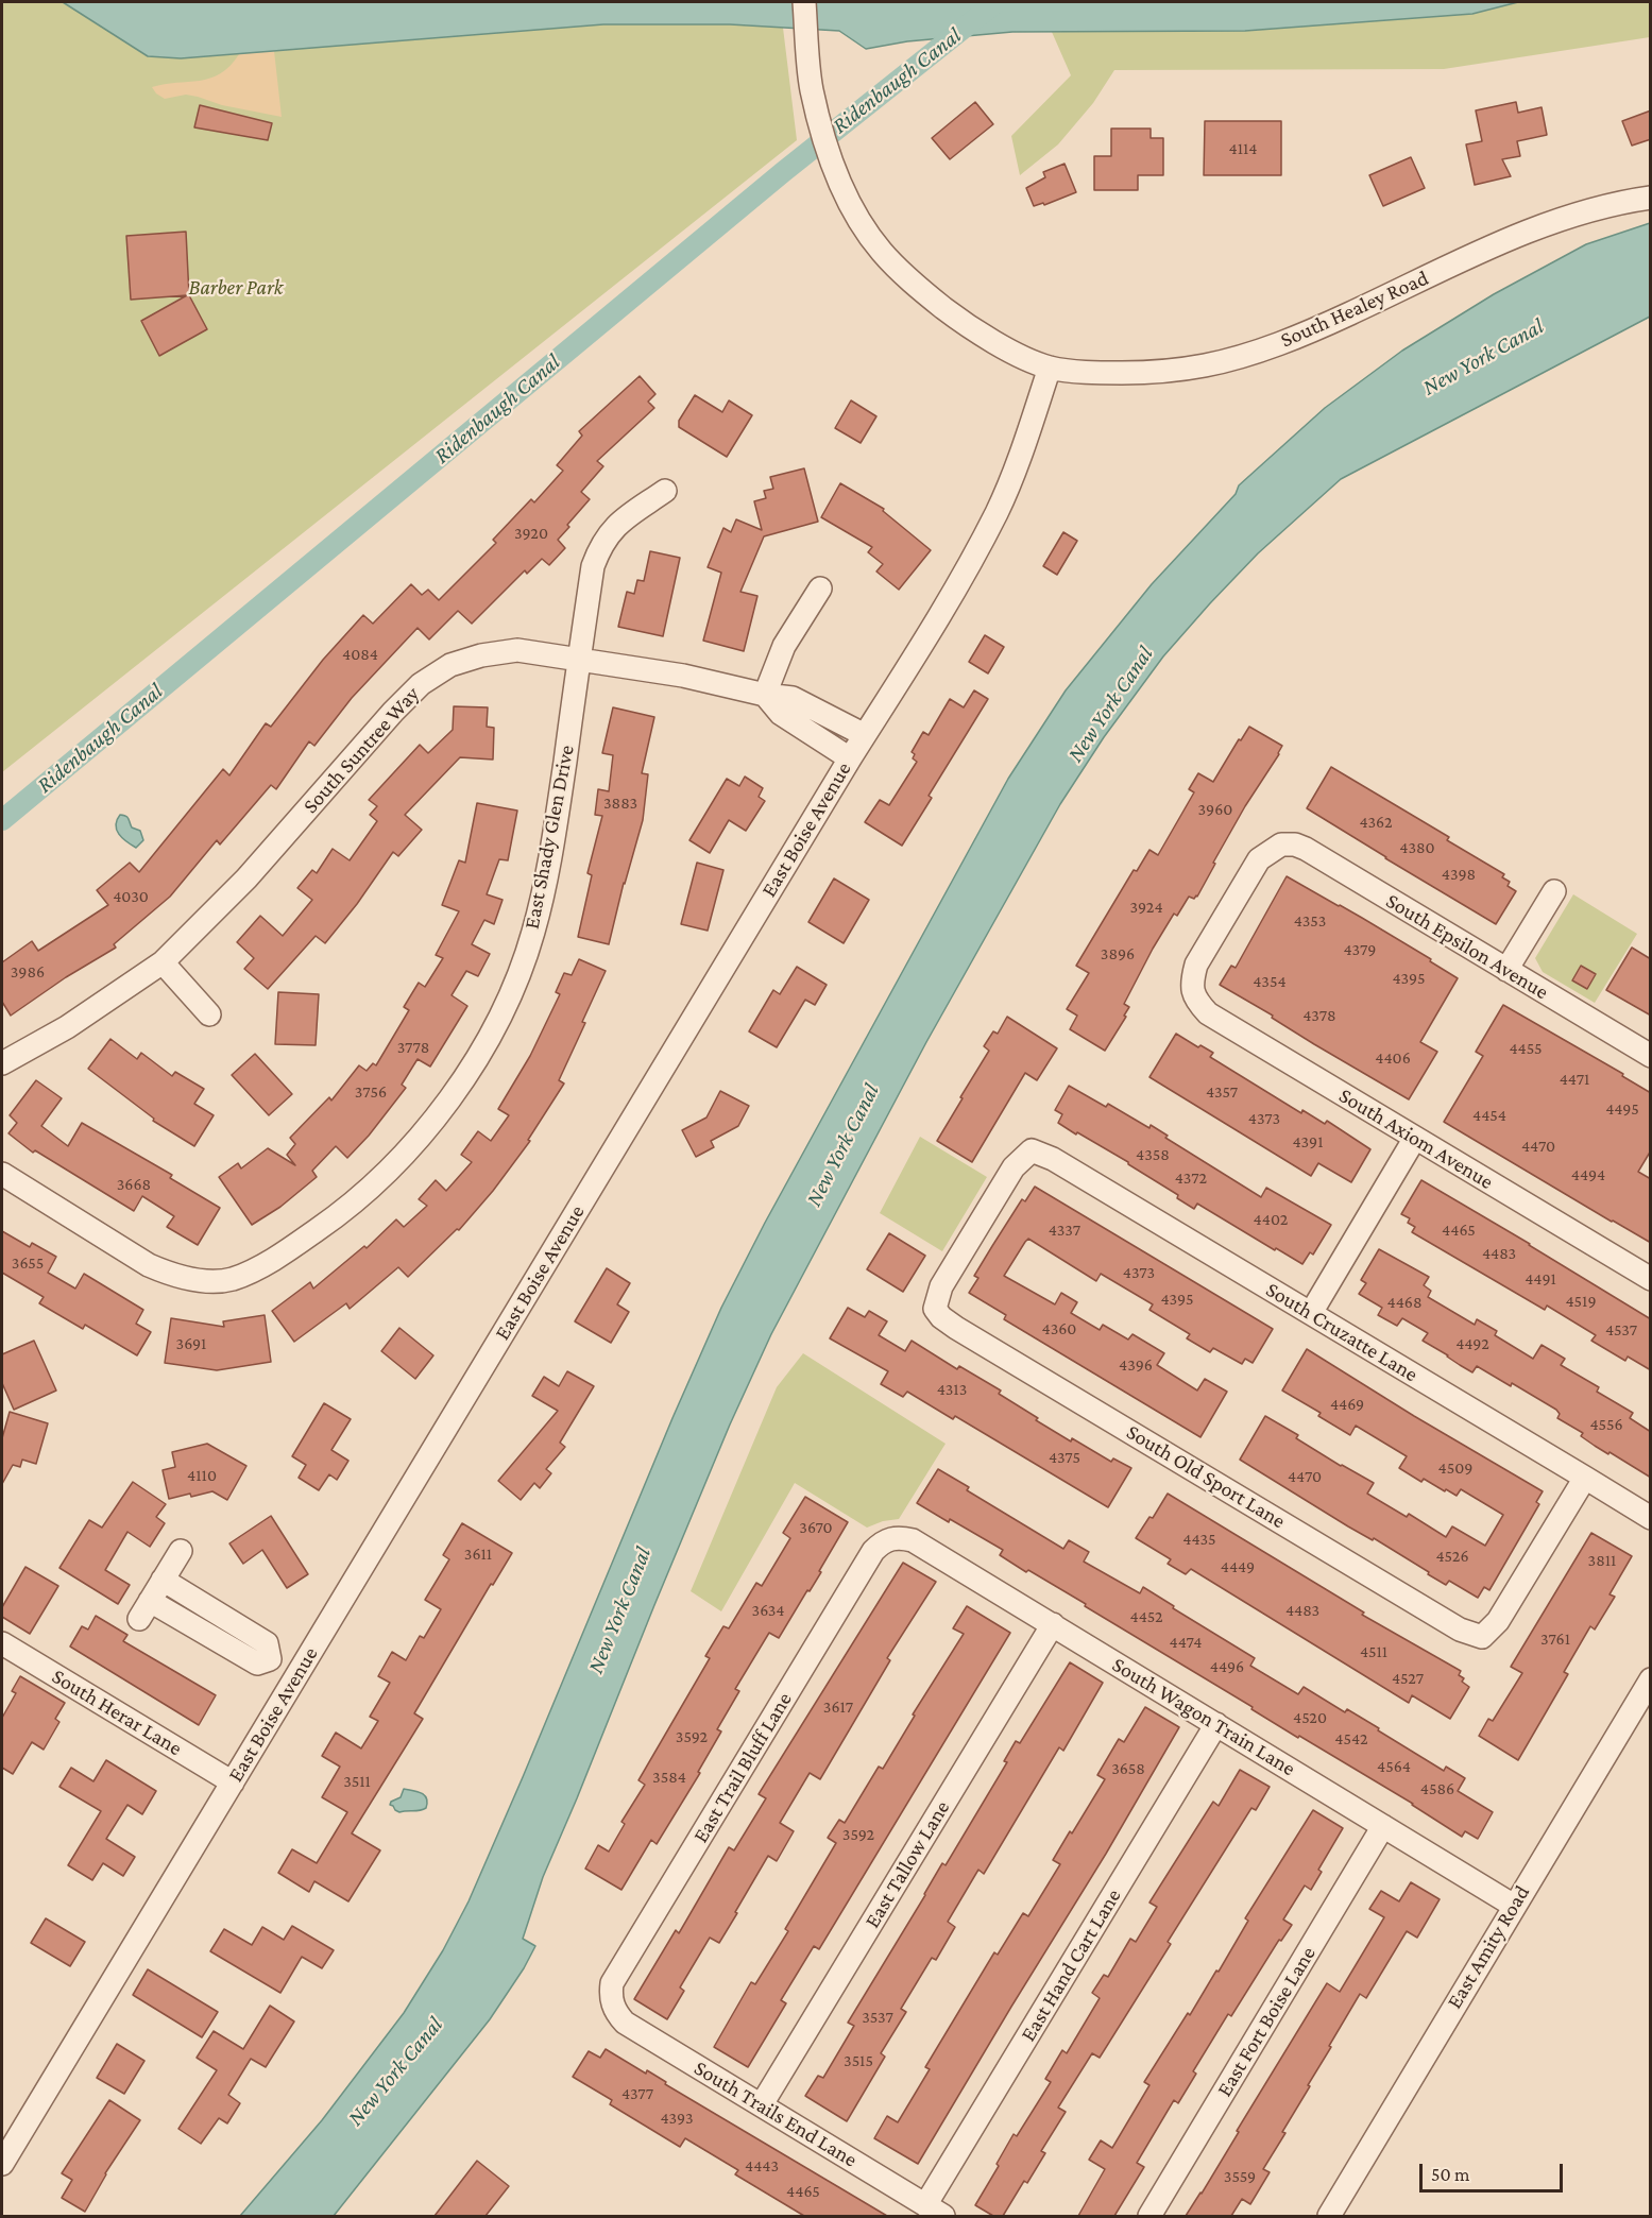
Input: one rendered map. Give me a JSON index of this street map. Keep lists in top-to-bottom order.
{
  "streets": {
    "street": [
      "South Healey Road",
      "South Suntree Way",
      "East Boise Avenue",
      "East Shady Glen Drive",
      "South Epsilon Avenue",
      "South Axiom Avenue",
      "South Cruzatte Lane",
      "South Old Sport Lane",
      "South Herar Lane",
      "South Wagon Train Lane",
      "East Trail Bluff Lane",
      "East Tallow Lane",
      "East Amity Road",
      "East Hand Cart Lane",
      "East Fort Boise Lane",
      "South Trails End Lane"
    ]
  },
  "crossings": [
    ["South Healey Road", "East Boise Avenue"],
    ["South Suntree Way", "East Boise Avenue"],
    ["South Suntree Way", "East Shady Glen Drive"],
    ["East Boise Avenue", "South Herar Lane"],
    ["South Epsilon Avenue", "South Axiom Avenue"],
    ["South Cruzatte Lane", "South Old Sport Lane"],
    ["South Wagon Train Lane", "East Trail Bluff Lane"],
    ["South Wagon Train Lane", "East Tallow Lane"],
    ["South Wagon Train Lane", "East Amity Road"],
    ["South Wagon Train Lane", "East Hand Cart Lane"],
    ["South Wagon Train Lane", "East Fort Boise Lane"],
    ["East Trail Bluff Lane", "South Trails End Lane"],
    ["East Tallow Lane", "South Trails End Lane"],
    ["East Hand Cart Lane", "South Trails End Lane"]
  ],
  "water": ["Ridenbaugh Canal", "New York Canal"],
  "parks": ["Barber Park"],
  "house_numbers": [
    "4114",
    "3920",
    "4084",
    "3883",
    "3960",
    "4362",
    "4380",
    "4398",
    "4030",
    "3924",
    "4353",
    "4379",
    "3896",
    "3986",
    "4395",
    "4354",
    "4378",
    "3778",
    "4455",
    "4406",
    "4471",
    "3756",
    "4357",
    "4495",
    "4454",
    "4373",
    "4391",
    "4470",
    "4358",
    "4494",
    "4372",
    "3668",
    "4402",
    "4337",
    "4465",
    "4483",
    "3655",
    "4373",
    "4491",
    "4395",
    "4519",
    "4468",
    "4360",
    "4537",
    "3691",
    "4492",
    "4396",
    "4313",
    "4469",
    "4556",
    "4375",
    "4509",
    "4110",
    "4470",
    "3670",
    "4435",
    "3611",
    "4526",
    "3811",
    "4449",
    "3634",
    "4483",
    "4452",
    "3761",
    "4474",
    "4511",
    "4496",
    "4527",
    "3617",
    "4520",
    "3592",
    "4542",
    "4564",
    "3658",
    "3584",
    "3511",
    "4586",
    "3592",
    "3537",
    "3515",
    "4377",
    "4393",
    "4443",
    "3559",
    "4465"
  ],
  "scale_bar": "50 m"
}
